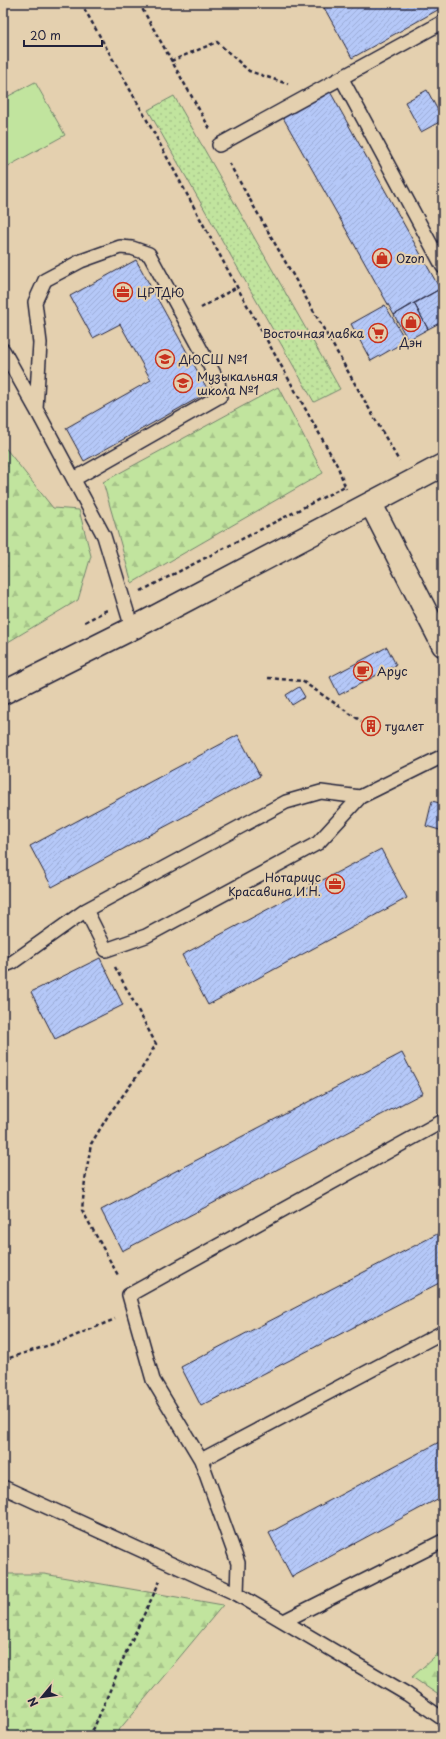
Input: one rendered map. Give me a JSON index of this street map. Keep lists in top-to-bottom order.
{
  "places": {
    "shop": ["Ozon", "Дэн"],
    "office": ["ЦРТДЮ", "Нотариус Красавина И.Н."],
    "supermarket": ["Восточная лавка"],
    "school or university": ["ДЮСШ №1", "Музыкальная школа №1"],
    "cafe": ["Арус"],
    "building": ["туалет"]
  },
  "scale_bar": "20 m",
  "north": "bottom left"
}
